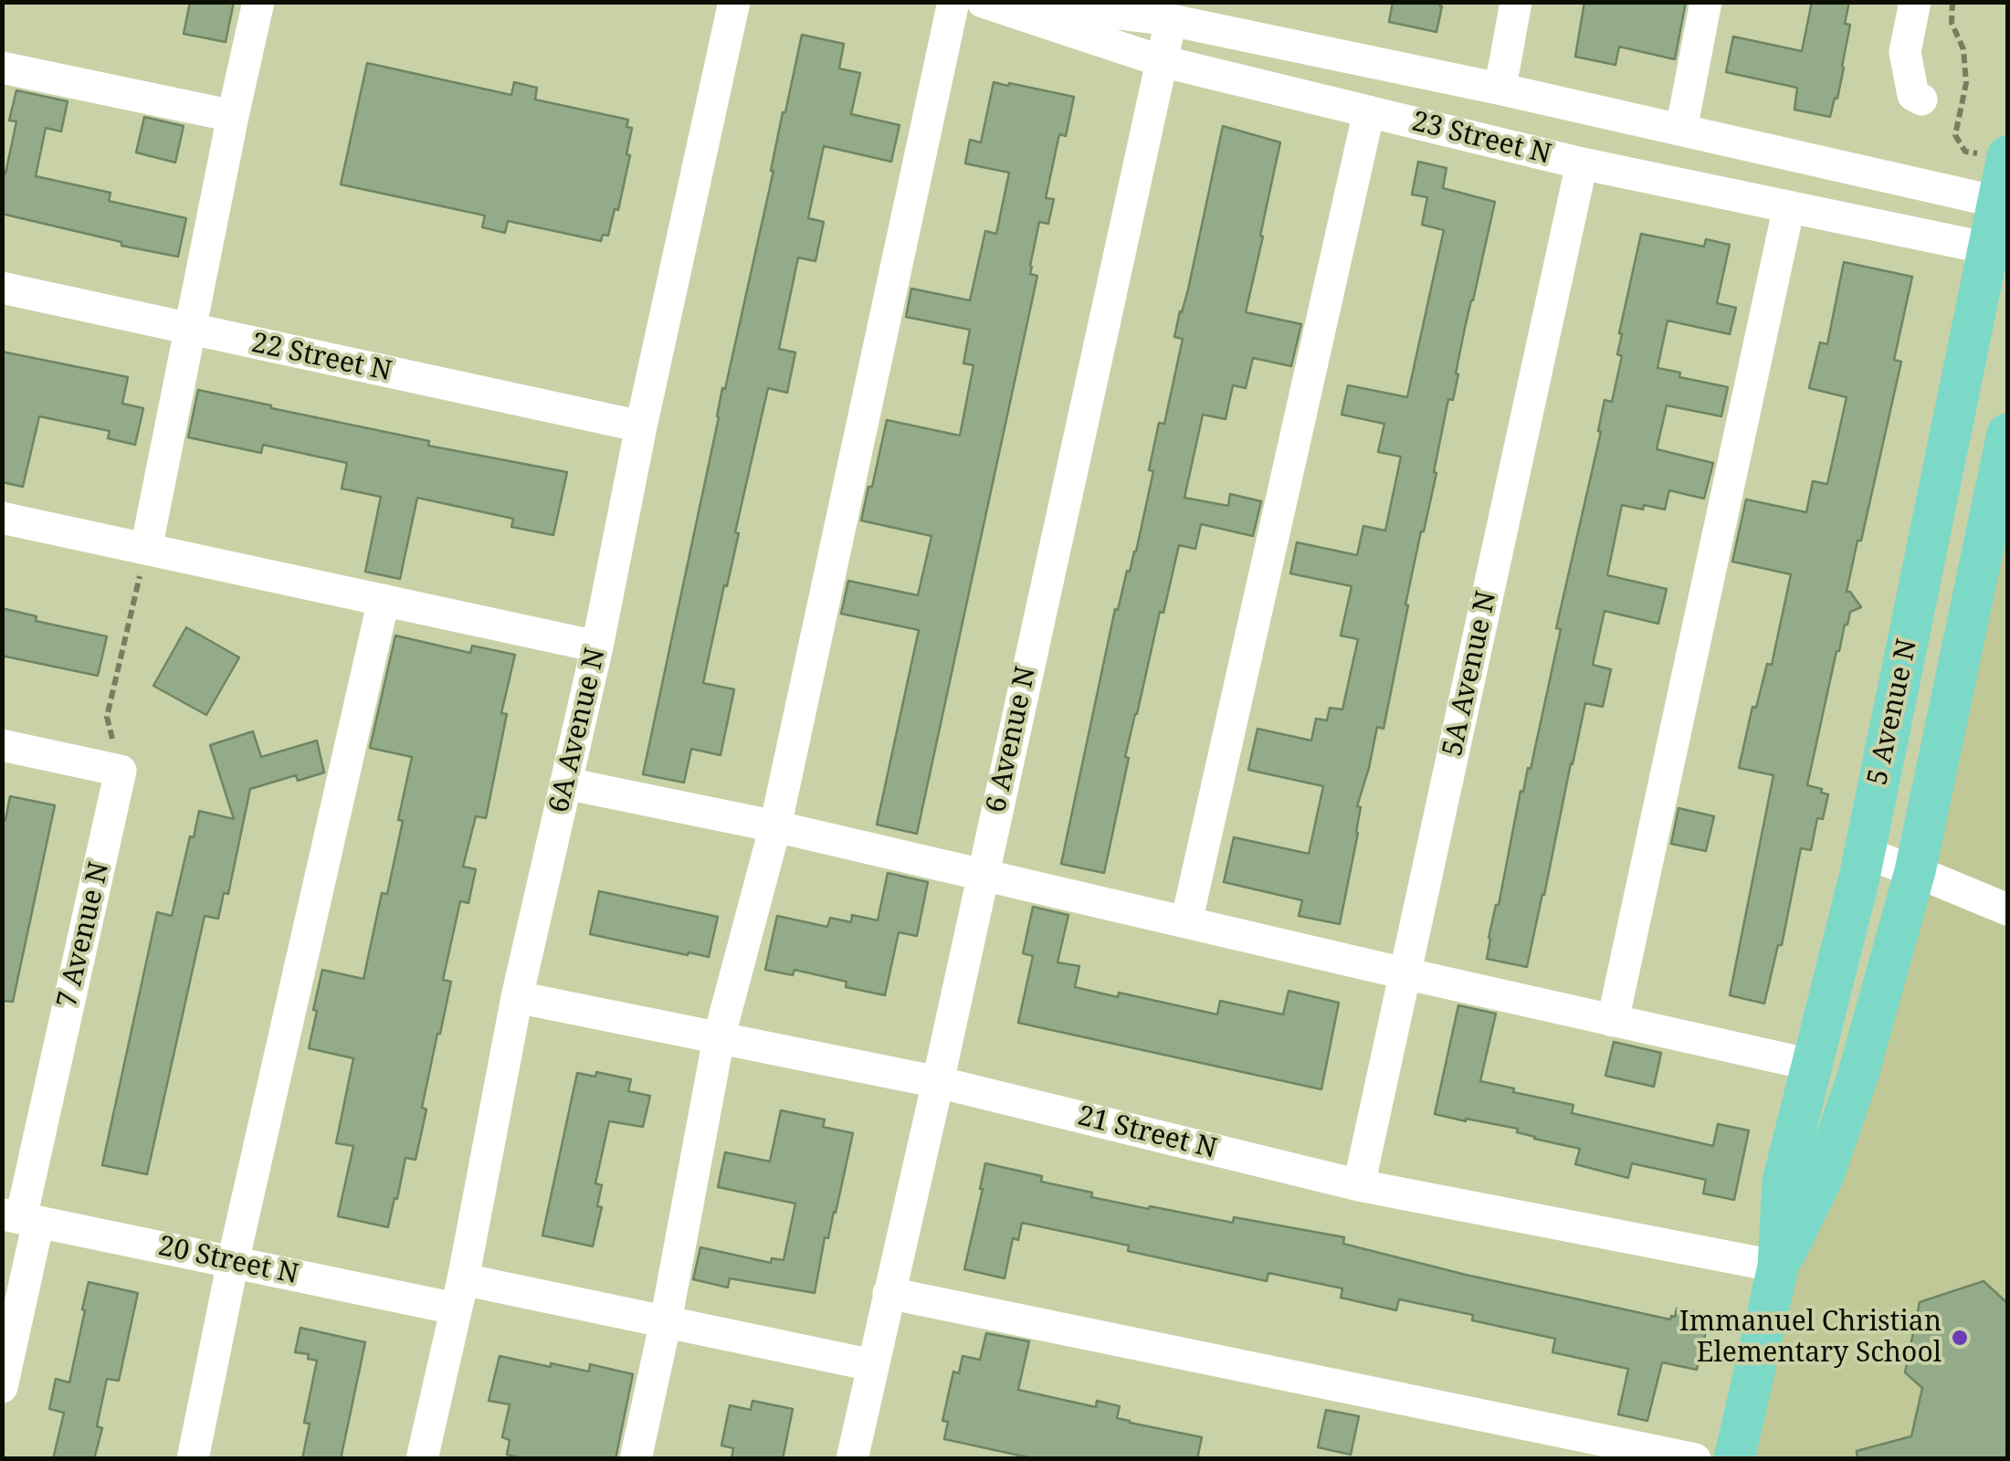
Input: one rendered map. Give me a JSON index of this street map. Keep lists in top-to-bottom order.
{
  "streets": {
    "main road": ["5 Avenue N"],
    "street": [
      "23 Street N",
      "22 Street N",
      "5A Avenue N",
      "6A Avenue N",
      "6 Avenue N",
      "7 Avenue N",
      "21 Street N",
      "20 Street N"
    ]
  },
  "crossings": [
    ["23 Street N", "5A Avenue N"],
    ["23 Street N", "5 Avenue N"],
    ["23 Street N", "6 Avenue N"],
    ["22 Street N", "6A Avenue N"],
    ["5A Avenue N", "21 Street N"],
    ["5 Avenue N", "21 Street N"],
    ["6A Avenue N", "21 Street N"],
    ["6A Avenue N", "20 Street N"],
    ["6 Avenue N", "21 Street N"],
    ["6 Avenue N", "20 Street N"],
    ["7 Avenue N", "20 Street N"]
  ],
  "places": ["Immanuel Christian Elementary School"]
}
